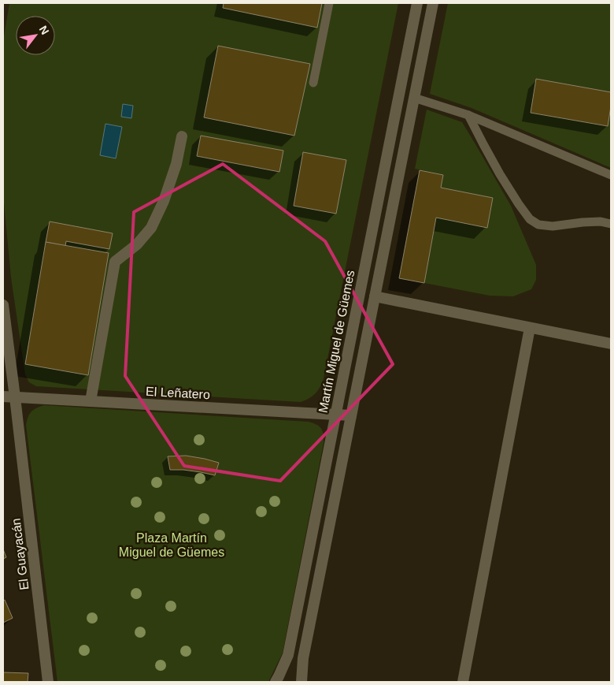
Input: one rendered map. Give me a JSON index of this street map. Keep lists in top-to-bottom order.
{
  "streets": {
    "street": ["Martín Miguel de Güemes", "El Leñatero", "El Guayacán"]
  },
  "crossings": [
    ["Martín Miguel de Güemes", "El Leñatero"],
    ["El Leñatero", "El Guayacán"]
  ],
  "parks": ["Plaza Martín Miguel de Güemes"],
  "north": "top right"
}
